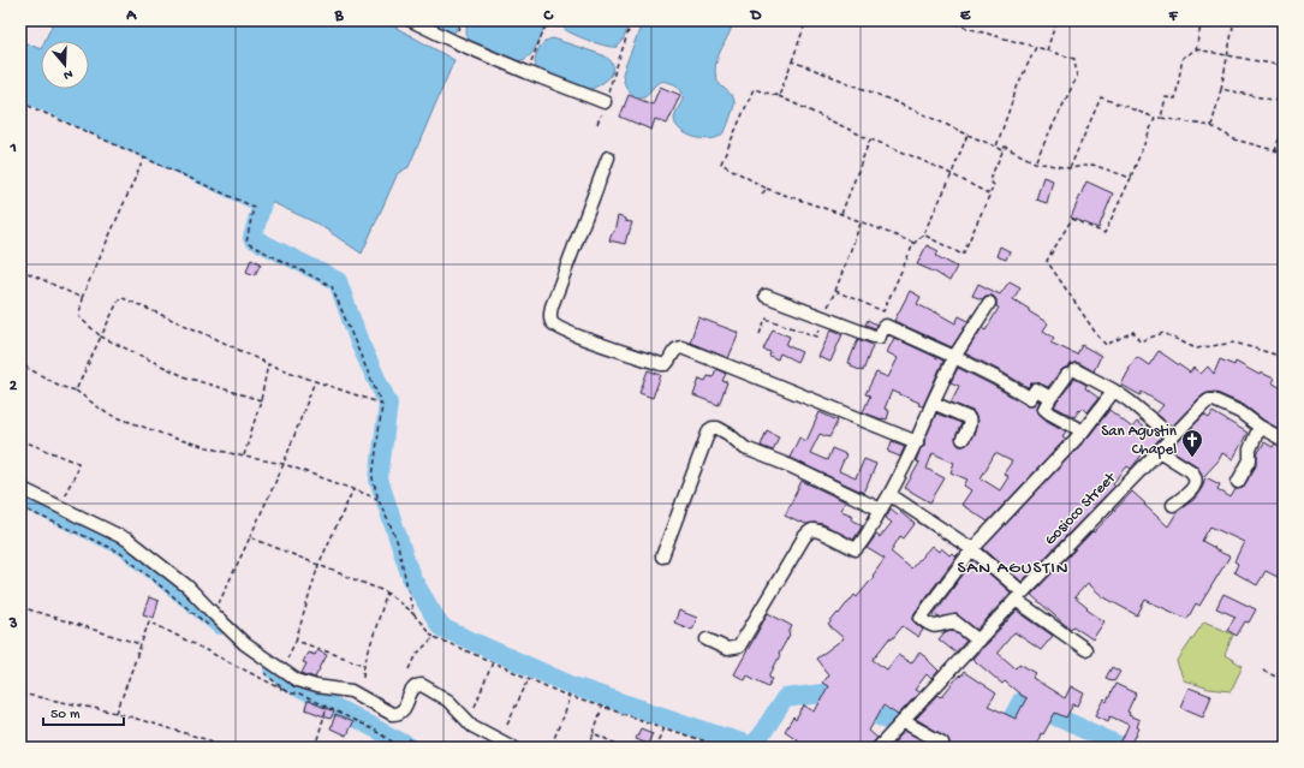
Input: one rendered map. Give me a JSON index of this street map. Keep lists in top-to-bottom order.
{
  "streets": {
    "street": ["Gosioco Street"]
  },
  "districts": ["SAN AGUSTIN"],
  "places": {
    "church": ["San Agustin Chapel"]
  },
  "scale_bar": "50 m",
  "north": "bottom",
  "grid": {
    "columns": [
      "A",
      "B",
      "C",
      "D",
      "E",
      "F"
    ],
    "rows": ["1", "2", "3"]
  }
}
